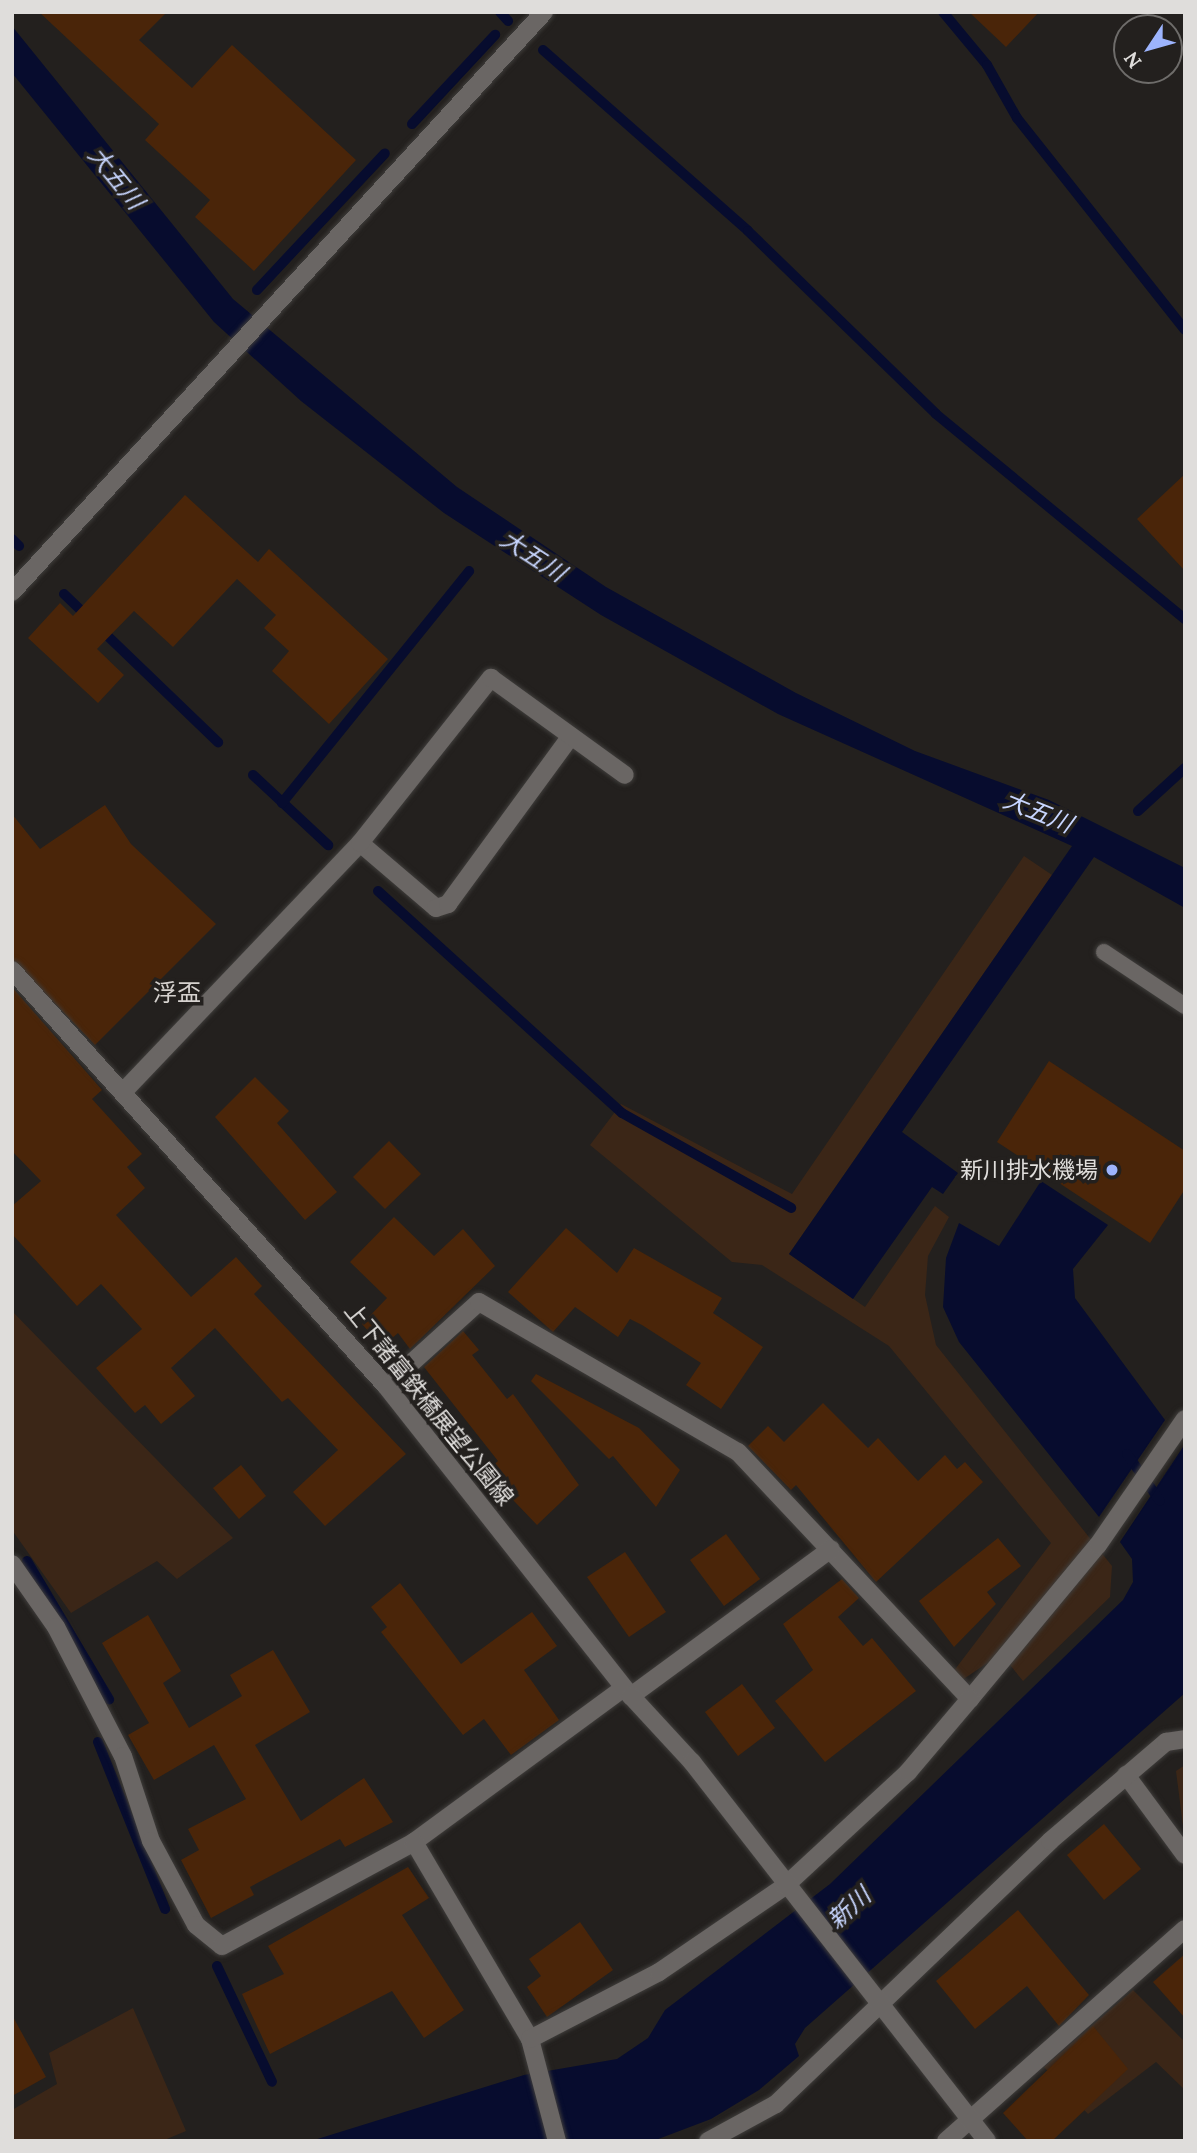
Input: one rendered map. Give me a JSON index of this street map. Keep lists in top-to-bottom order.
{
  "streets": {
    "street": ["上下諸富鉄橋展望公園線"]
  },
  "districts": ["浮盃"],
  "water": ["大五川", "新川"],
  "places": ["新川排水機場"],
  "north": "bottom left"
}
